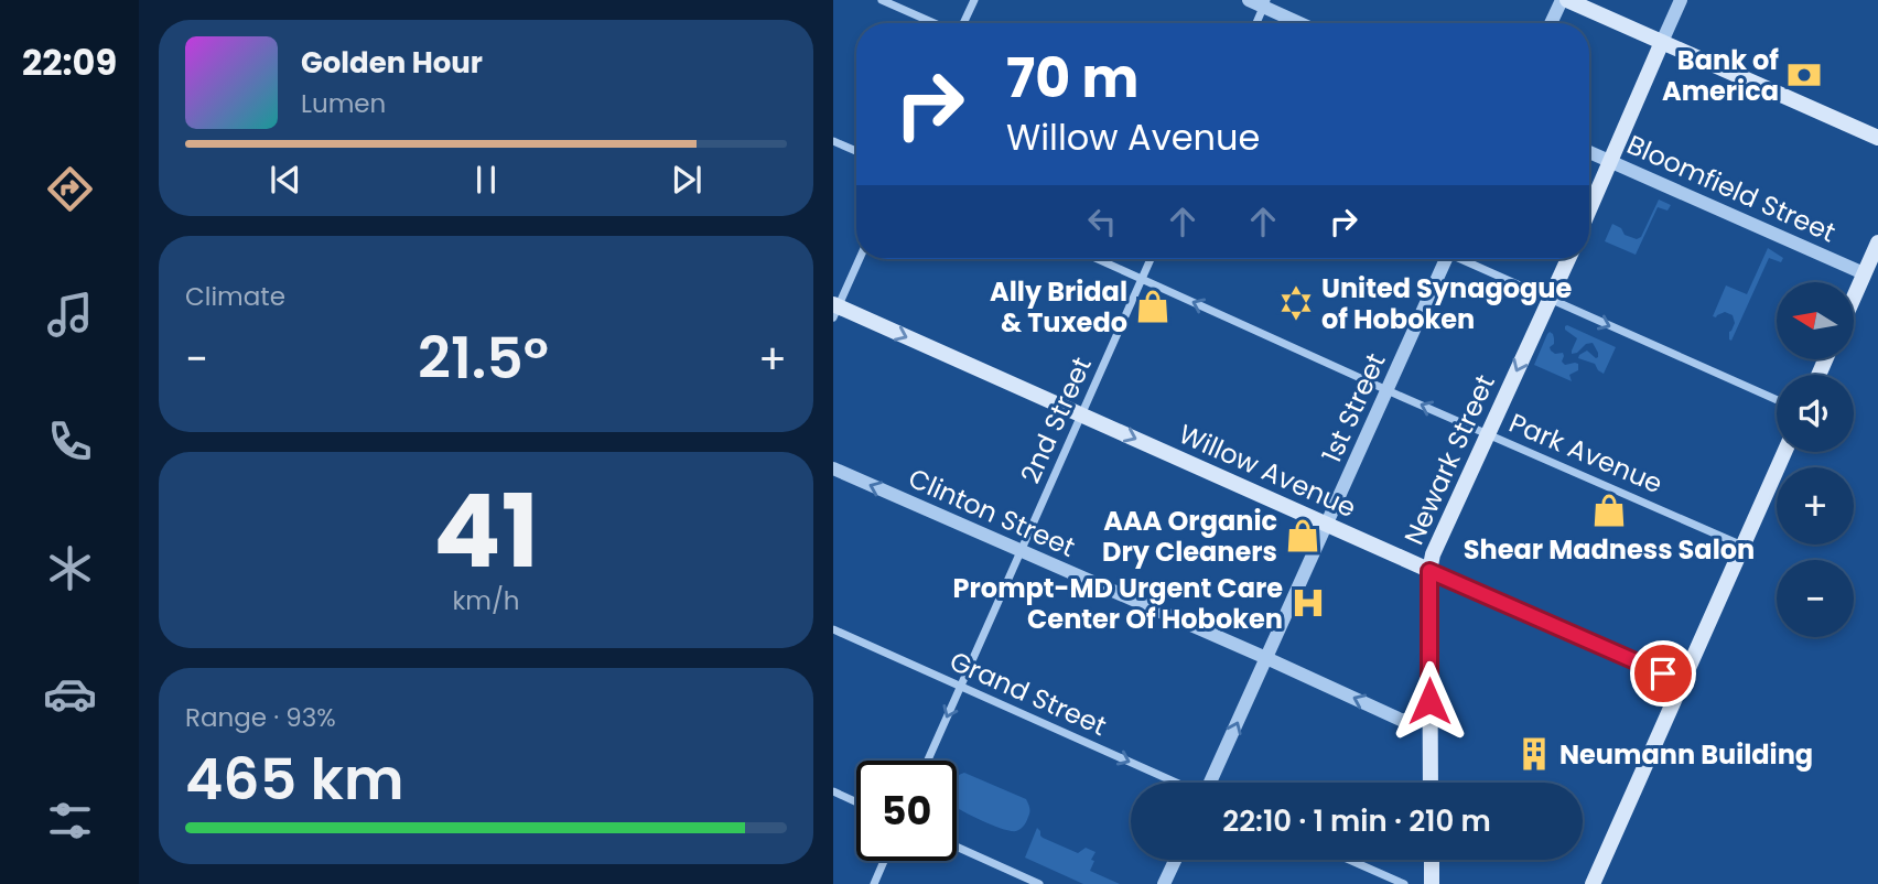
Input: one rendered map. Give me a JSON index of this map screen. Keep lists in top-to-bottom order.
{
  "streets": {
    "main road": ["Newark Street", "Willow Avenue"],
    "street": [
      "Bloomfield Street",
      "1st Street",
      "2nd Street",
      "Park Avenue",
      "Clinton Street",
      "Grand Street"
    ]
  },
  "crossings": [
    ["1st Street", "Park Avenue"],
    ["1st Street", "Willow Avenue"],
    ["1st Street", "Clinton Street"],
    ["2nd Street", "Park Avenue"],
    ["2nd Street", "Willow Avenue"],
    ["2nd Street", "Clinton Street"],
    ["2nd Street", "Grand Street"],
    ["Park Avenue", "Newark Street"],
    ["Newark Street", "Willow Avenue"],
    ["Newark Street", "Clinton Street"]
  ],
  "one_way": [
    "Park Avenue",
    "Willow Avenue",
    "Clinton Street",
    "Grand Street"
  ],
  "places": {
    "bank": ["Bank of America"],
    "synagogue": ["United Synagogue of Hoboken"],
    "shop": ["Ally Bridal & Tuxedo", "Shear Madness Salon", "AAA Organic Dry Cleaners"],
    "hospital": ["Prompt-MD Urgent Care Center Of Hoboken"],
    "building": ["Neumann Building"]
  },
  "north": "left",
  "page": {
    "tabs": "22:09",
    "turn": ["70 m", "Willow Avenue"],
    "song": ["Golden Hour", "Lumen"],
    "tile": [
      "Climate",
      ["41", "km/h"],
      ["Range · 93%", "465 km"]
    ],
    "map_buttons": ["+", "−"],
    "heat": ["−", "21.5°", "+"],
    "limit": "50",
    "trip": "22:10 · 1 min · 210 m"
  }
}
